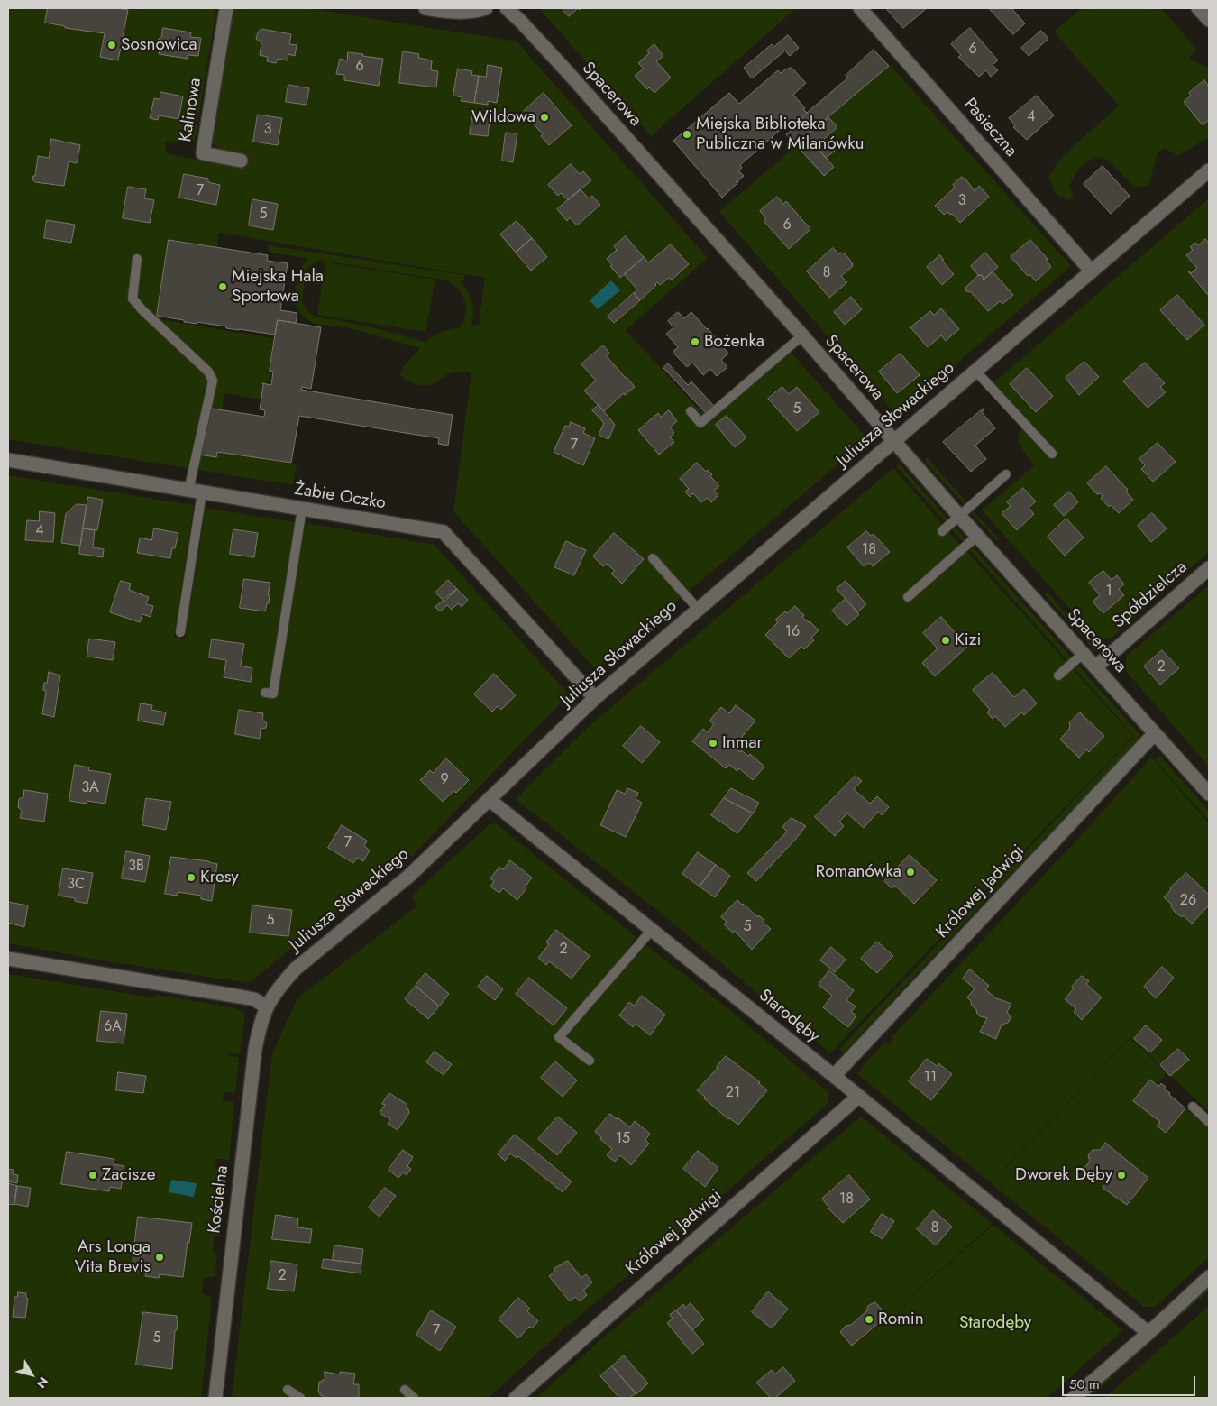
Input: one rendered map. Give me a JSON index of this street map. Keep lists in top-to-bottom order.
{
  "streets": {
    "street": [
      "Spacerowa",
      "Kalinowa",
      "Pasieczna",
      "Juliusza Słowackiego",
      "Żabie Oczko",
      "Spółdzielcza",
      "Królowej Jadwigi",
      "Starodęby",
      "Kościelna"
    ]
  },
  "crossings": [
    ["Spacerowa", "Juliusza Słowackiego"],
    ["Spacerowa", "Spółdzielcza"],
    ["Spacerowa", "Królowej Jadwigi"],
    ["Pasieczna", "Juliusza Słowackiego"],
    ["Juliusza Słowackiego", "Żabie Oczko"],
    ["Juliusza Słowackiego", "Starodęby"],
    ["Juliusza Słowackiego", "Kościelna"],
    ["Królowej Jadwigi", "Starodęby"]
  ],
  "parks": ["Starodęby"],
  "places": [
    "Sosnowica",
    "Wildowa",
    "Miejska Biblioteka Publiczna w Milanówku",
    "Miejska Hala Sportowa",
    "Bożenka",
    "Kizi",
    "Inmar",
    "Romanówka",
    "Kresy",
    "Zacisze",
    "Dworek Dęby",
    "Ars Longa Vita Brevis",
    "Romin"
  ],
  "house_numbers": [
    "6",
    "6",
    "4",
    "3",
    "7",
    "3",
    "5",
    "6",
    "8",
    "5",
    "7",
    "4",
    "18",
    "1",
    "16",
    "2",
    "9",
    "3A",
    "7",
    "3B",
    "3C",
    "26",
    "5",
    "5",
    "2",
    "6A",
    "11",
    "21",
    "15",
    "18",
    "8",
    "2",
    "7",
    "5"
  ],
  "scale_bar": "50 m",
  "north": "bottom right"
}
